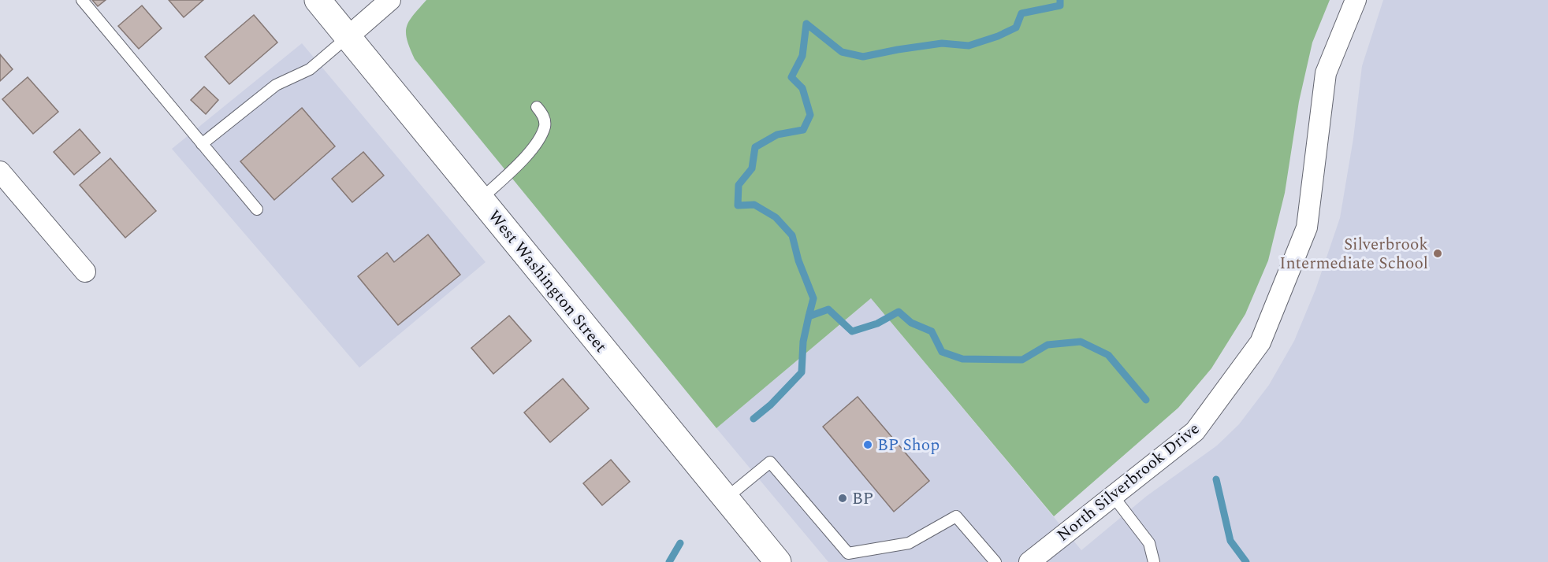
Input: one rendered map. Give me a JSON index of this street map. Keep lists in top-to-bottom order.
{
  "streets": {
    "main road": ["West Washington Street"],
    "street": ["North Silverbrook Drive"]
  },
  "places": ["Silverbrook Intermediate School", "BP Shop", "BP"]
}
